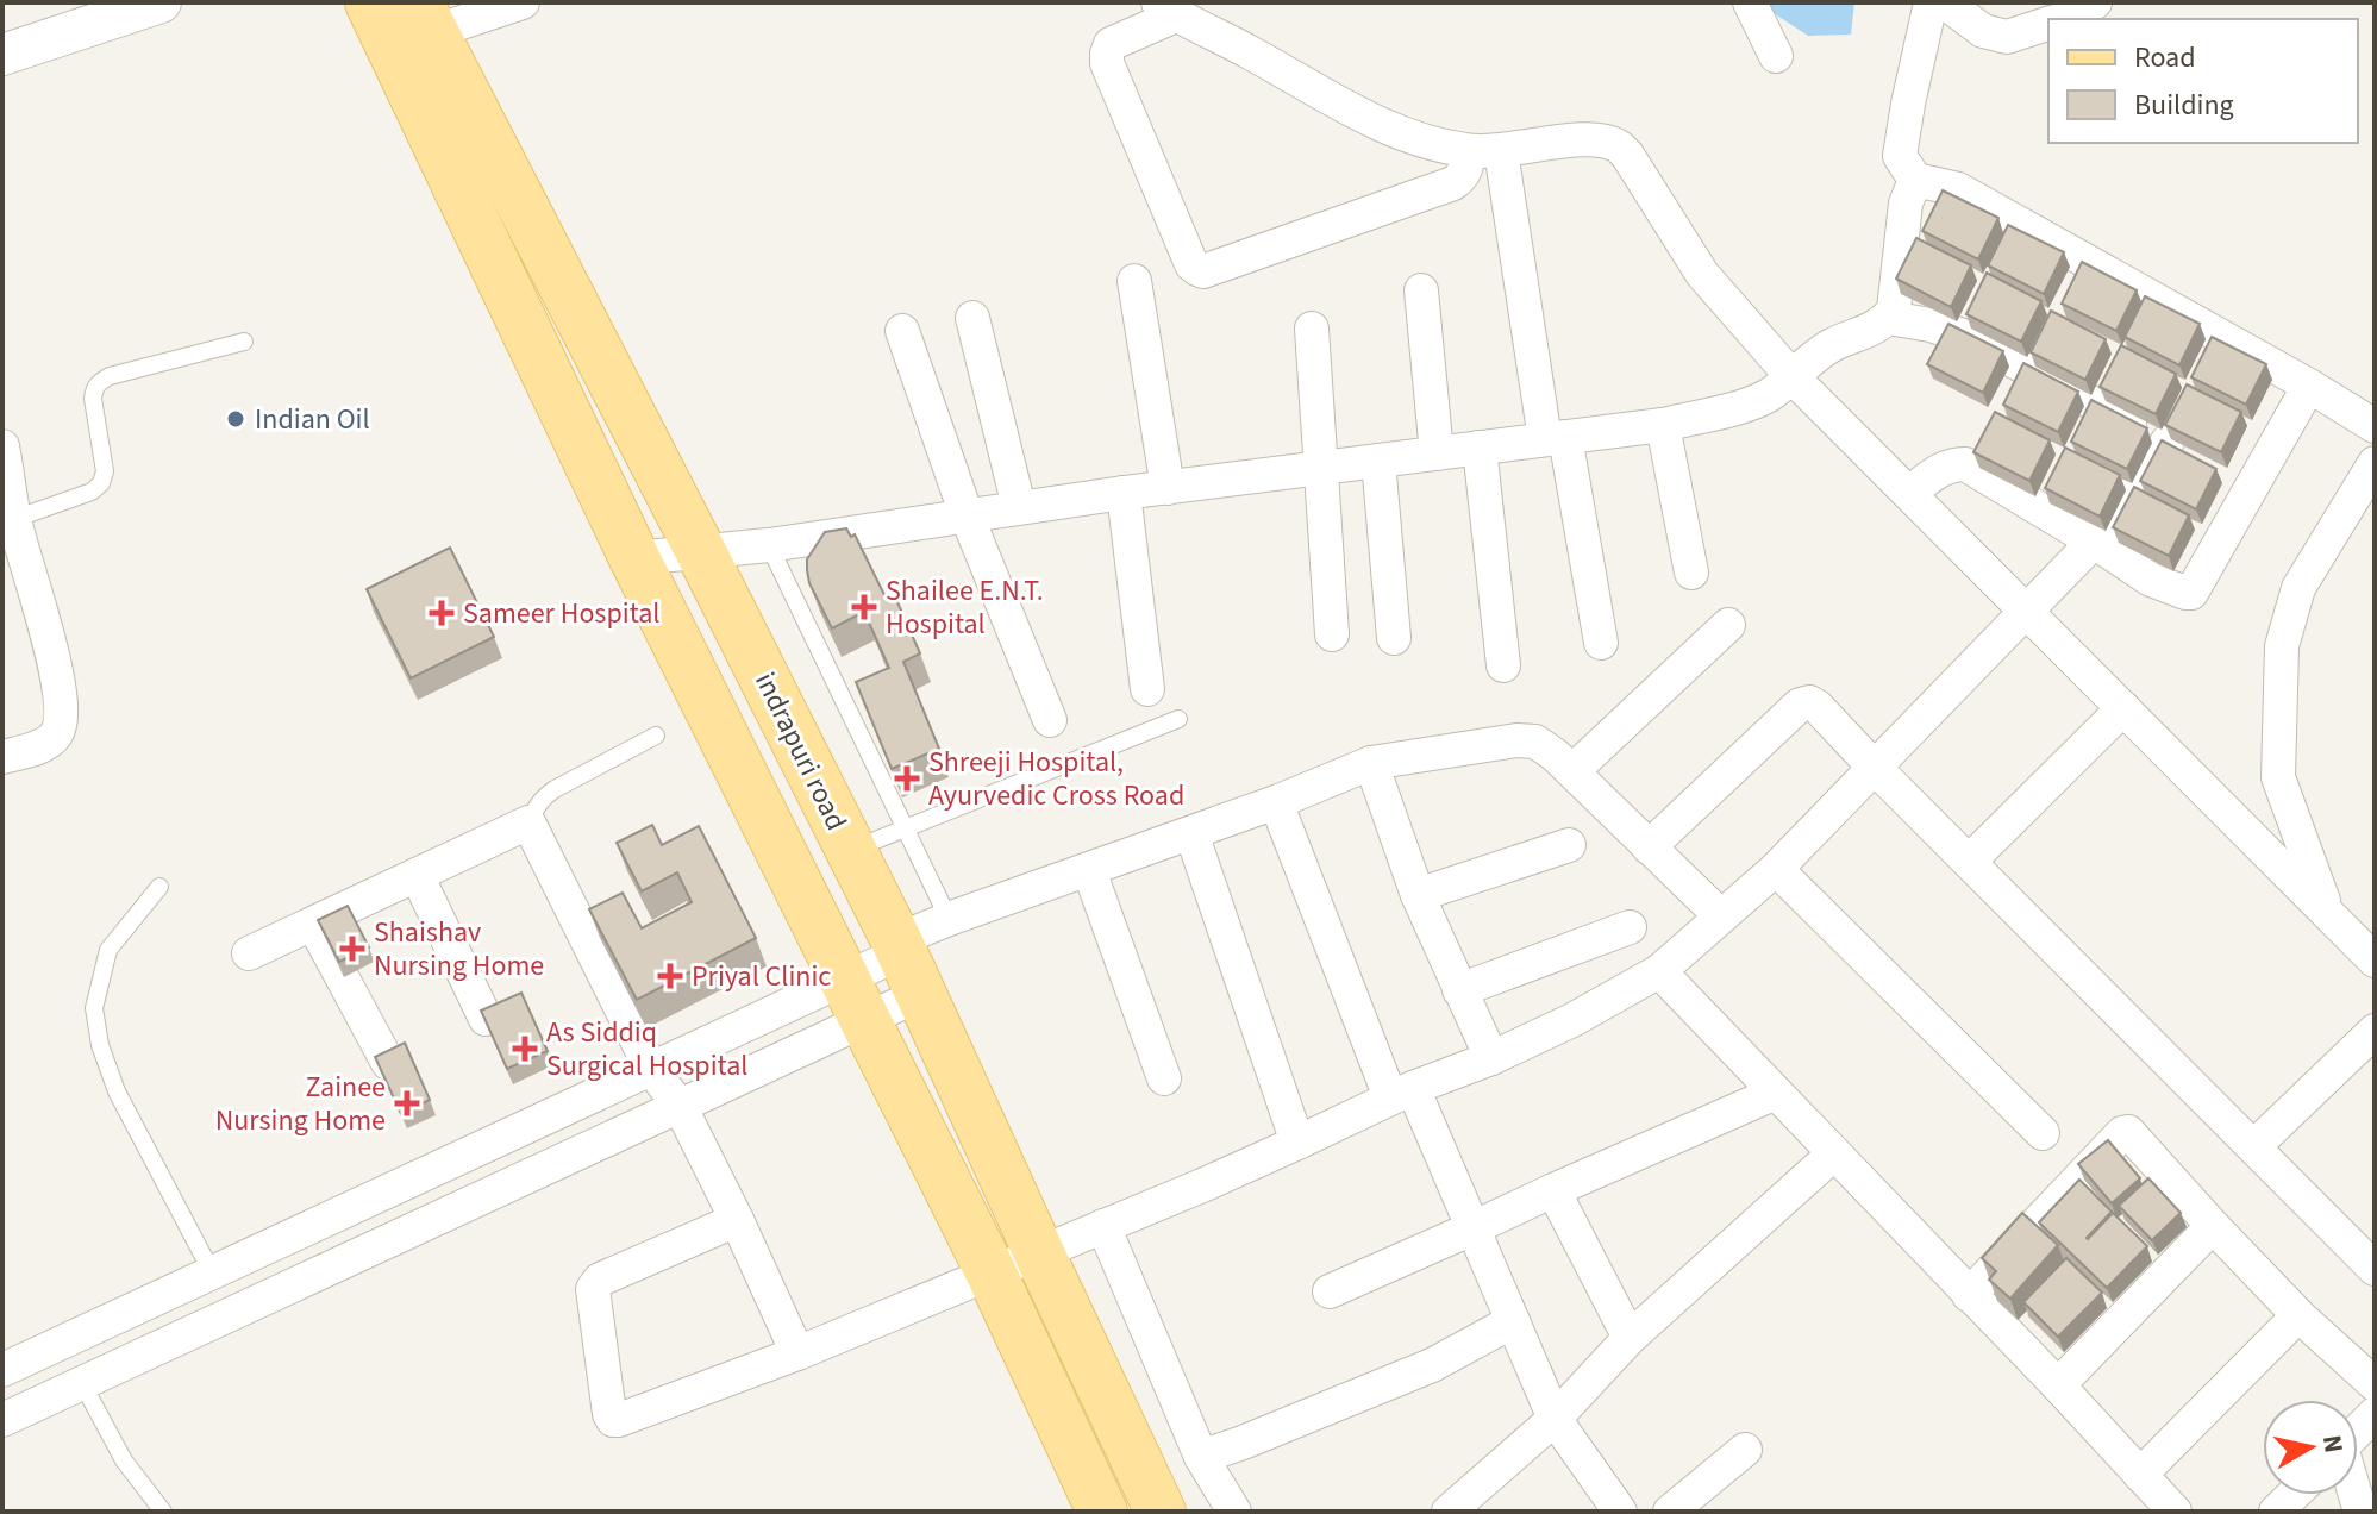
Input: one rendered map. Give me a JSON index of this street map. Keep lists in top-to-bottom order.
{
  "streets": {
    "main road": ["indrapuri road"]
  },
  "places": {
    "other": ["Indian Oil"],
    "health": [
      "Shailee E.N.T. Hospital",
      "Sameer Hospital",
      "Shreeji Hospital, Ayurvedic Cross Road",
      "Shaishav Nursing Home",
      "Priyal Clinic",
      "As Siddiq Surgical Hospital",
      "Zainee Nursing Home"
    ]
  },
  "legend": ["Road", "Building"],
  "north": "right"
}
